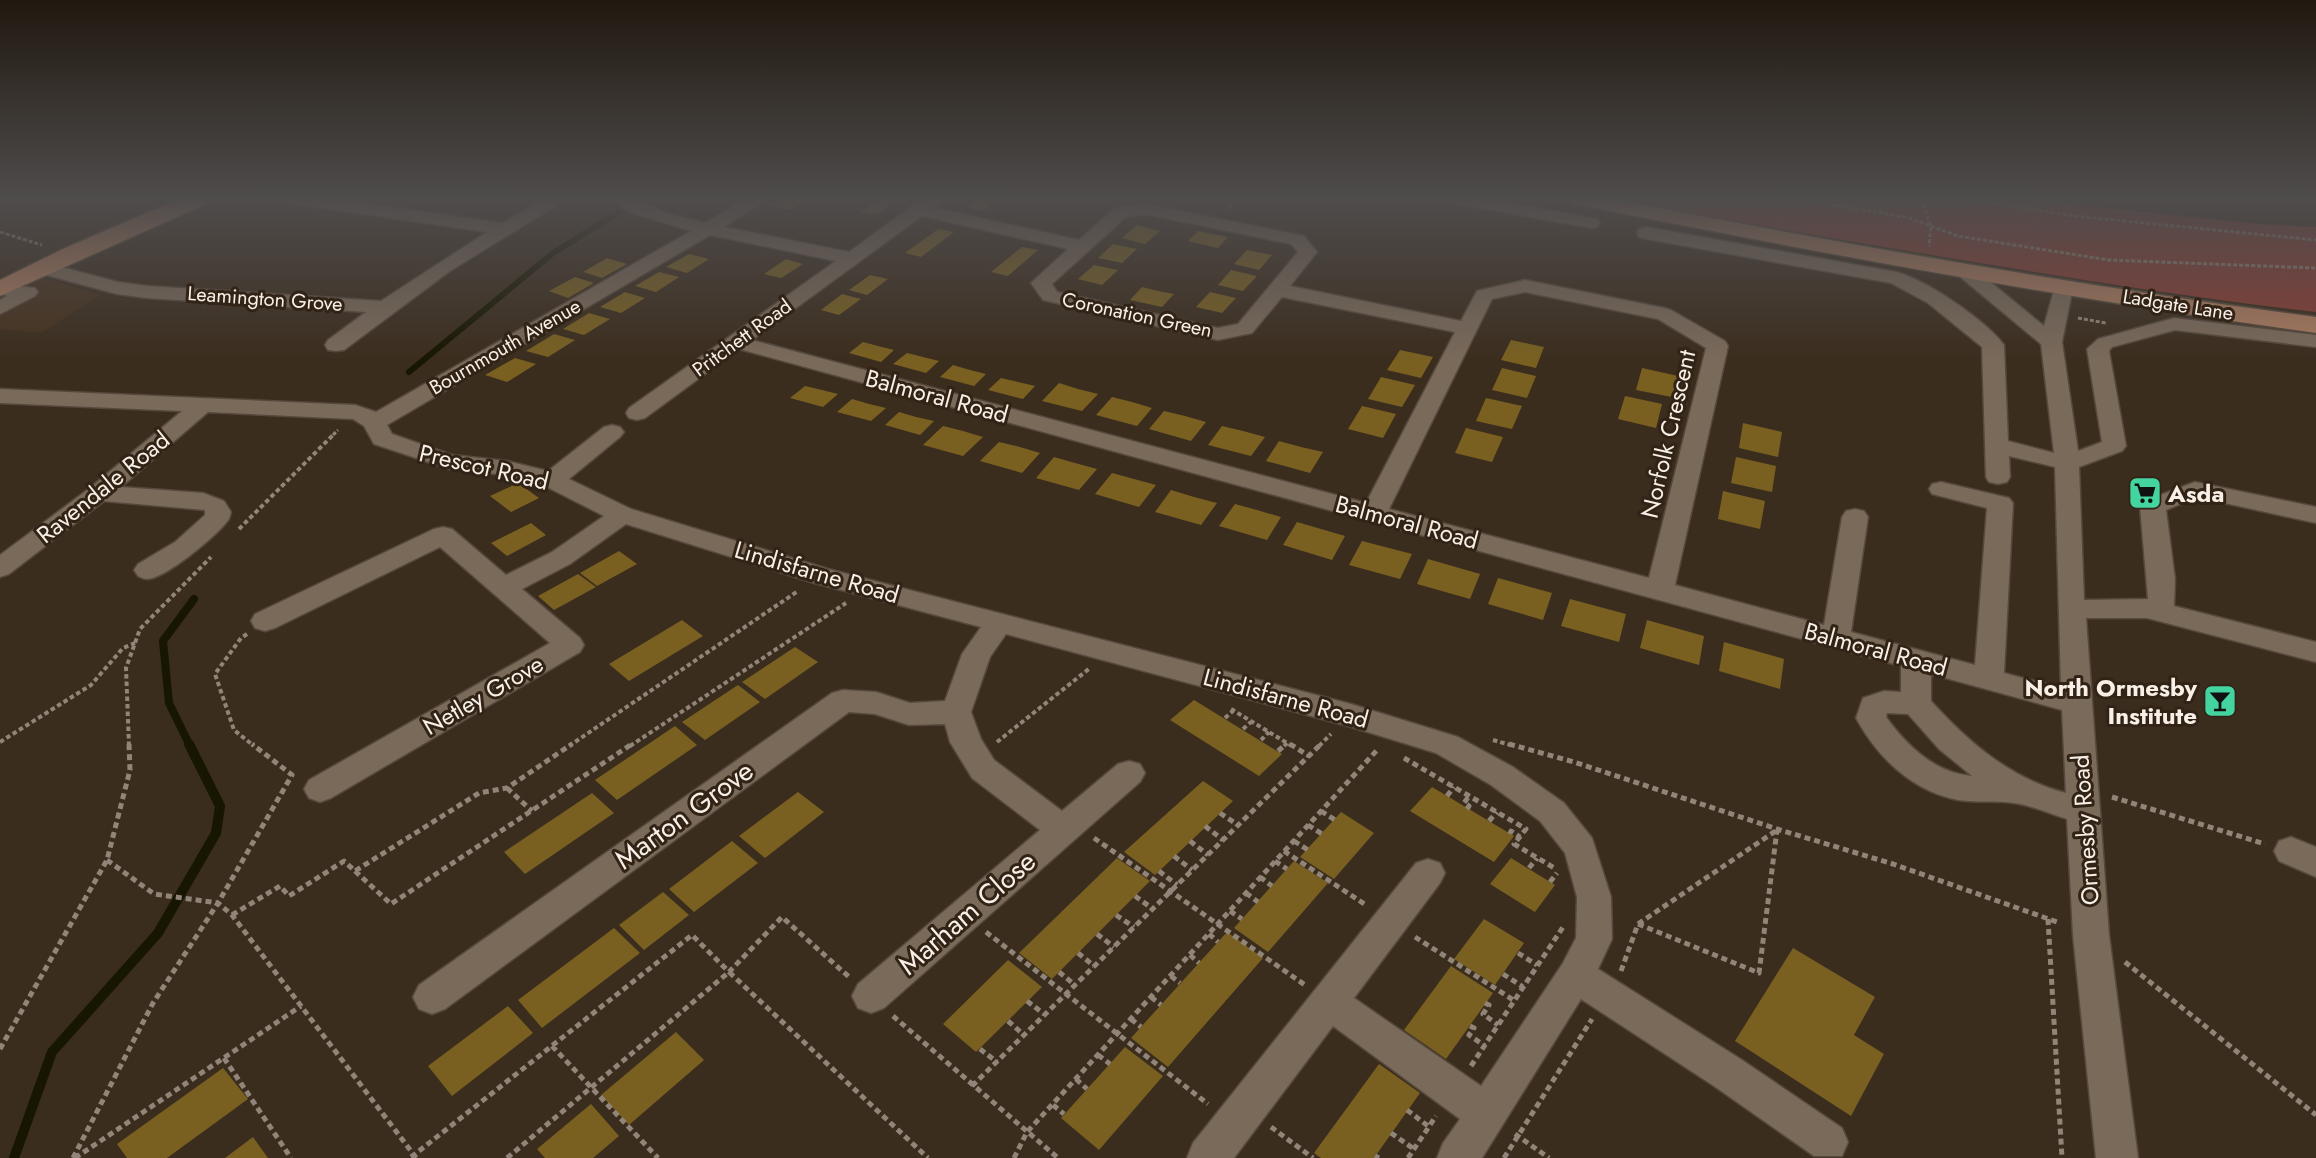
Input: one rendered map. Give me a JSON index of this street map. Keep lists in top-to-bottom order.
{
  "streets": {
    "main road": ["Ladgate Lane"],
    "street": [
      "Leamington Grove",
      "Coronation Green",
      "Pritchett Road",
      "Bournmouth Avenue",
      "Balmoral Road",
      "Norfolk Crescent",
      "Prescot Road",
      "Ravendale Road",
      "Lindisfarne Road",
      "Netley Grove",
      "Marton Grove",
      "Ormesby Road",
      "Marham Close"
    ]
  },
  "crossings": [
    ["Ladgate Lane", "Ormesby Road"],
    ["Pritchett Road", "Balmoral Road"],
    ["Bournmouth Avenue", "Prescot Road"],
    ["Balmoral Road", "Norfolk Crescent"],
    ["Balmoral Road", "Ormesby Road"],
    ["Prescot Road", "Lindisfarne Road"]
  ],
  "places": {
    "supermarket": ["Asda"],
    "bar": ["North Ormesby Institute"]
  }
}
